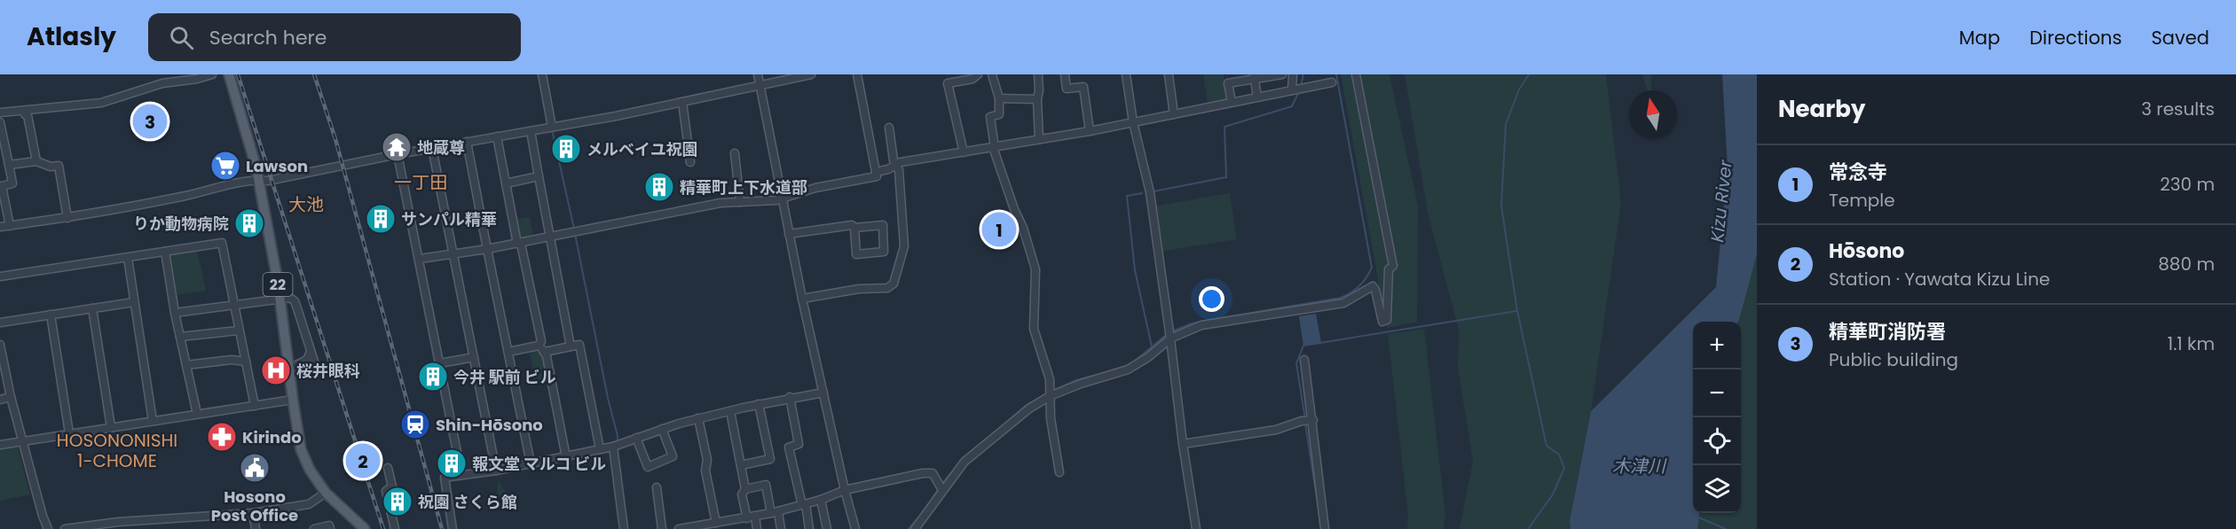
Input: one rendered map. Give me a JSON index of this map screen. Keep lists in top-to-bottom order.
{
  "streets": {
    "main road": ["22"]
  },
  "districts": ["一丁田", "大池", "HOSONONISHI 1-CHOME"],
  "water": ["Kizu River", "木津川"],
  "places": {
    "temple": ["地蔵尊"],
    "building": [
      "メルベイユ祝園",
      "精華町上下水道部",
      "サンパル精華",
      "りか動物病院",
      "今井 駅前 ビル",
      "報文堂 マルコ ビル",
      "祝園 さくら館"
    ],
    "supermarket": ["Lawson"],
    "hospital": ["桜井眼科"],
    "station": ["Shin-Hōsono"],
    "pharmacy": ["Kirindo"],
    "public building": ["Hosono Post Office"]
  },
  "north": "top",
  "page": {
    "header": "Atlasly",
    "search": "Search here",
    "nav": ["Map", "Directions", "Saved"],
    "heading": ["Nearby", "3 results"],
    "pins": ["3", "1", "2"],
    "list": [
      {
        "mark": "1",
        "name": "常念寺",
        "note": "Temple",
        "value": "230 m"
      },
      {
        "mark": "2",
        "name": "Hōsono",
        "note": "Station · Yawata Kizu Line",
        "value": "880 m"
      },
      {
        "mark": "3",
        "name": "精華町消防署",
        "note": "Public building",
        "value": "1.1 km"
      }
    ],
    "map_buttons": ["+", "−"]
  }
}
